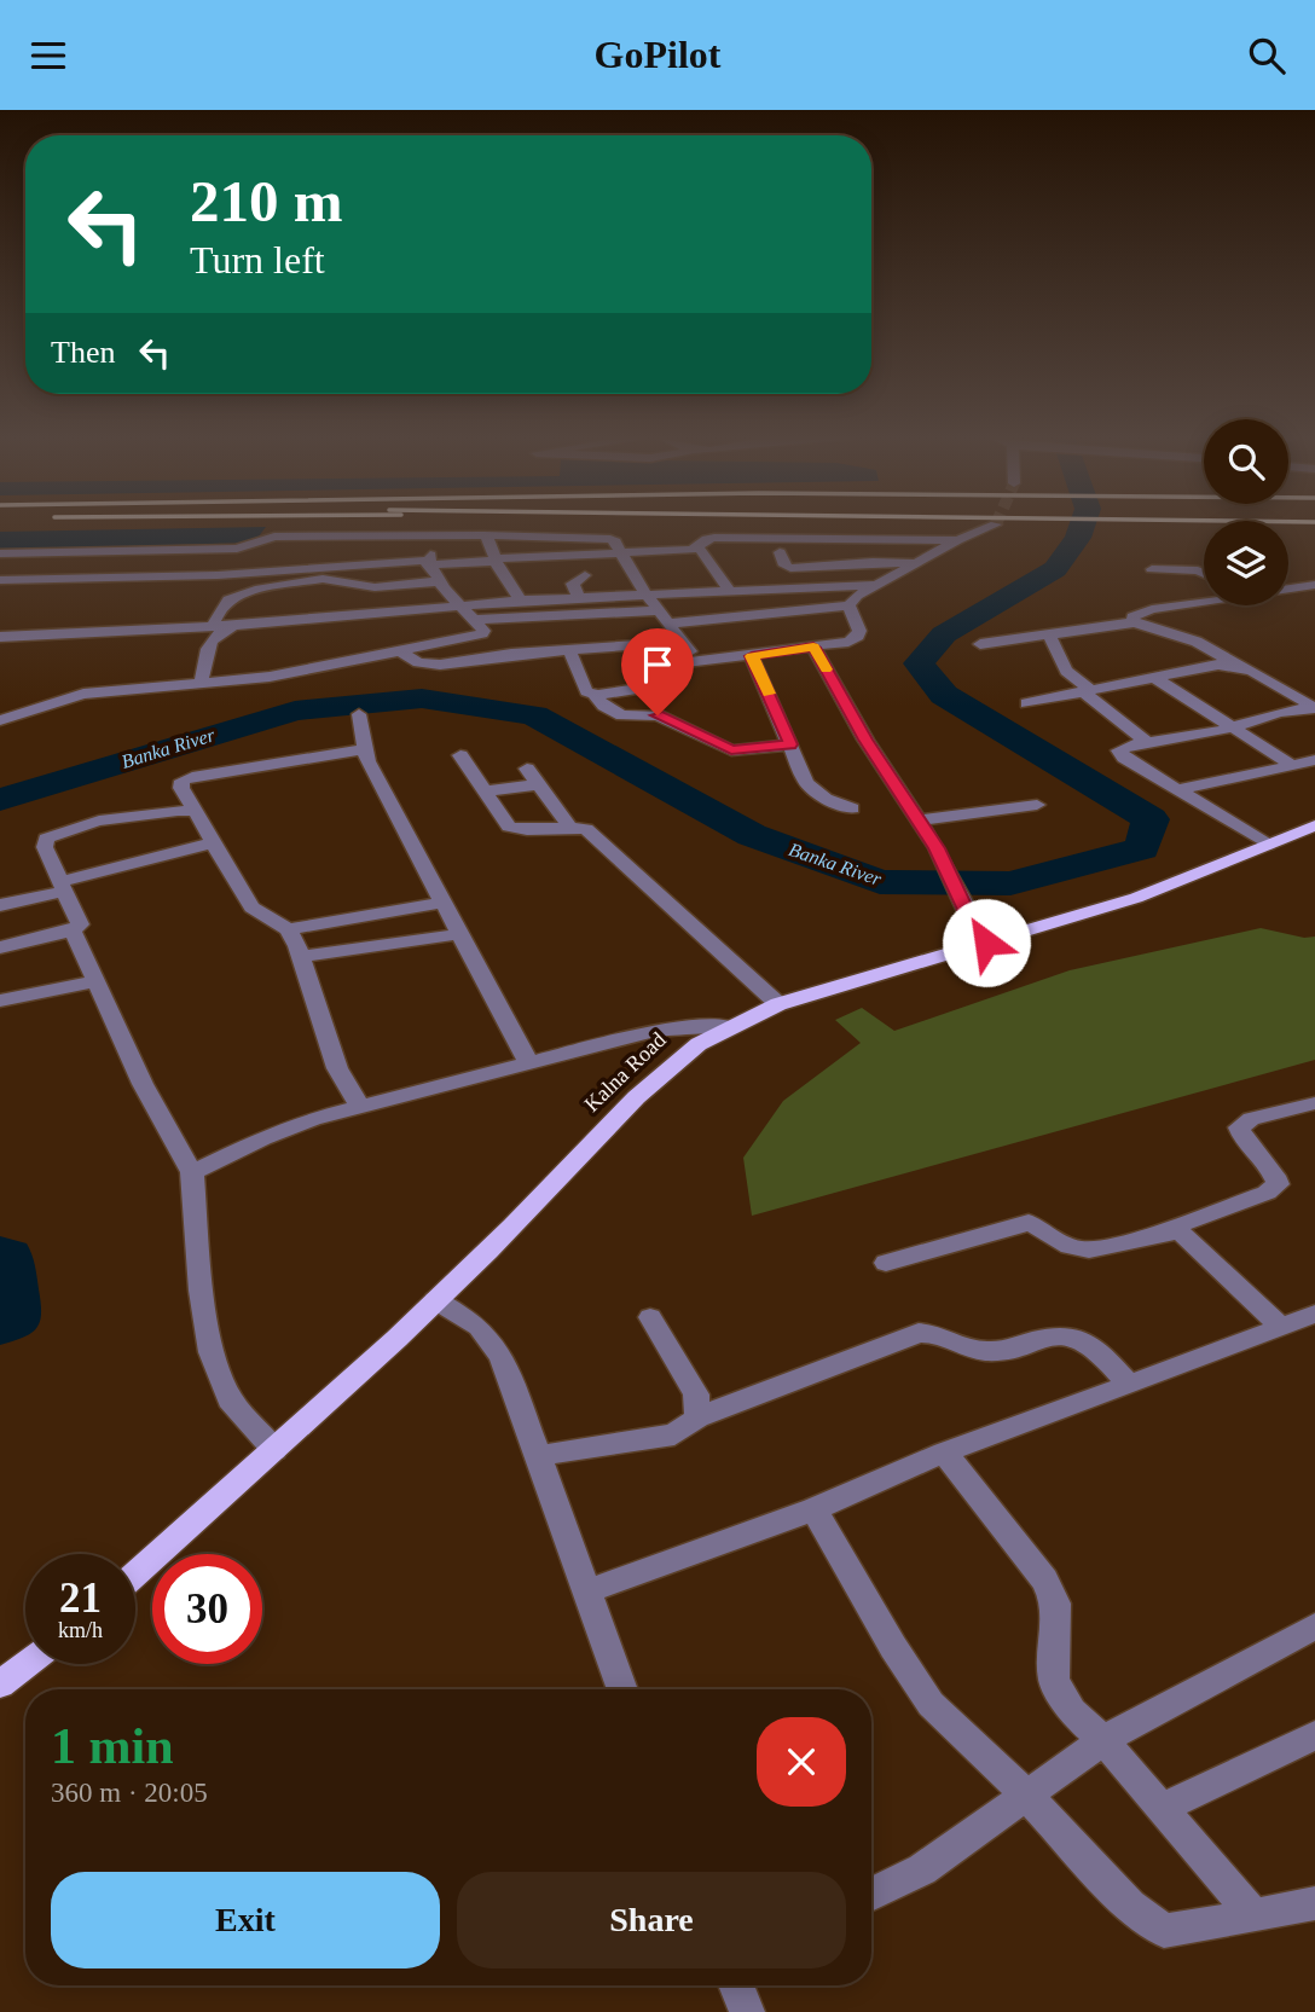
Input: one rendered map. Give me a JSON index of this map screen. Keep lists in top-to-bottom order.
{
  "streets": {
    "main road": ["Kalna Road"]
  },
  "water": ["Banka River"],
  "page": {
    "header": "GoPilot",
    "turn": ["210 m", "Turn left"],
    "then": "Then",
    "speed": "21 km/h",
    "limit": "30",
    "heading": ["1 min", "360 m · 20:05"],
    "buttons": ["Exit", "Share"]
  }
}
